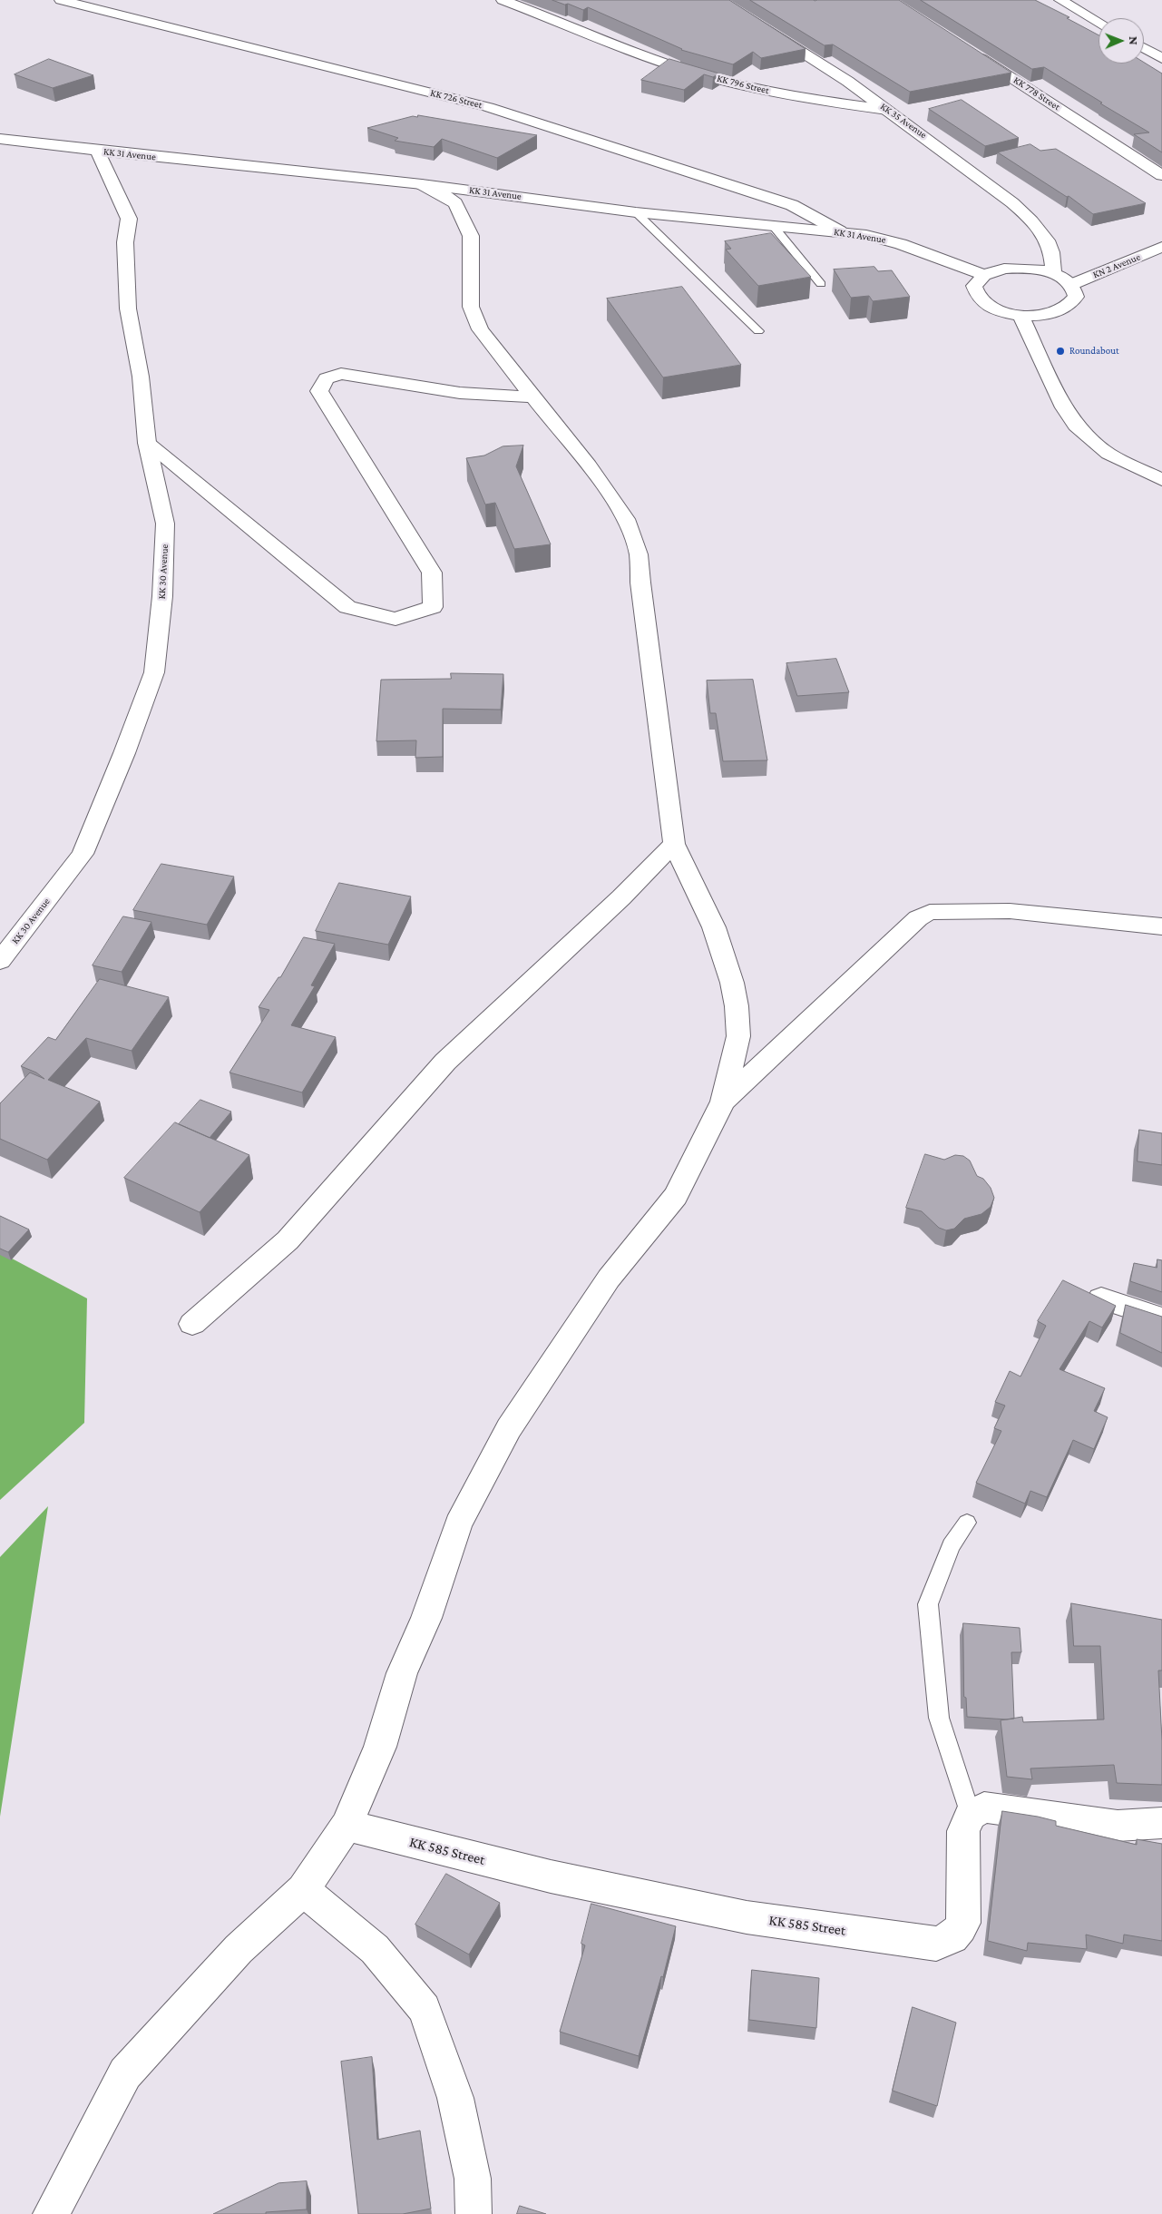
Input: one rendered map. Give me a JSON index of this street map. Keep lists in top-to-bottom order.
{
  "streets": {
    "street": [
      "KK 796 Street",
      "KK 778 Street",
      "KK 726 Street",
      "KK 35 Avenue",
      "KK 31 Avenue",
      "KN 2 Avenue",
      "KK 30 Avenue",
      "KK 585 Street"
    ]
  },
  "crossings": [
    ["KK 796 Street", "KK 35 Avenue"],
    ["KK 726 Street", "KK 31 Avenue"],
    ["KK 31 Avenue", "KK 30 Avenue"]
  ],
  "places": ["Roundabout"],
  "north": "right"
}
